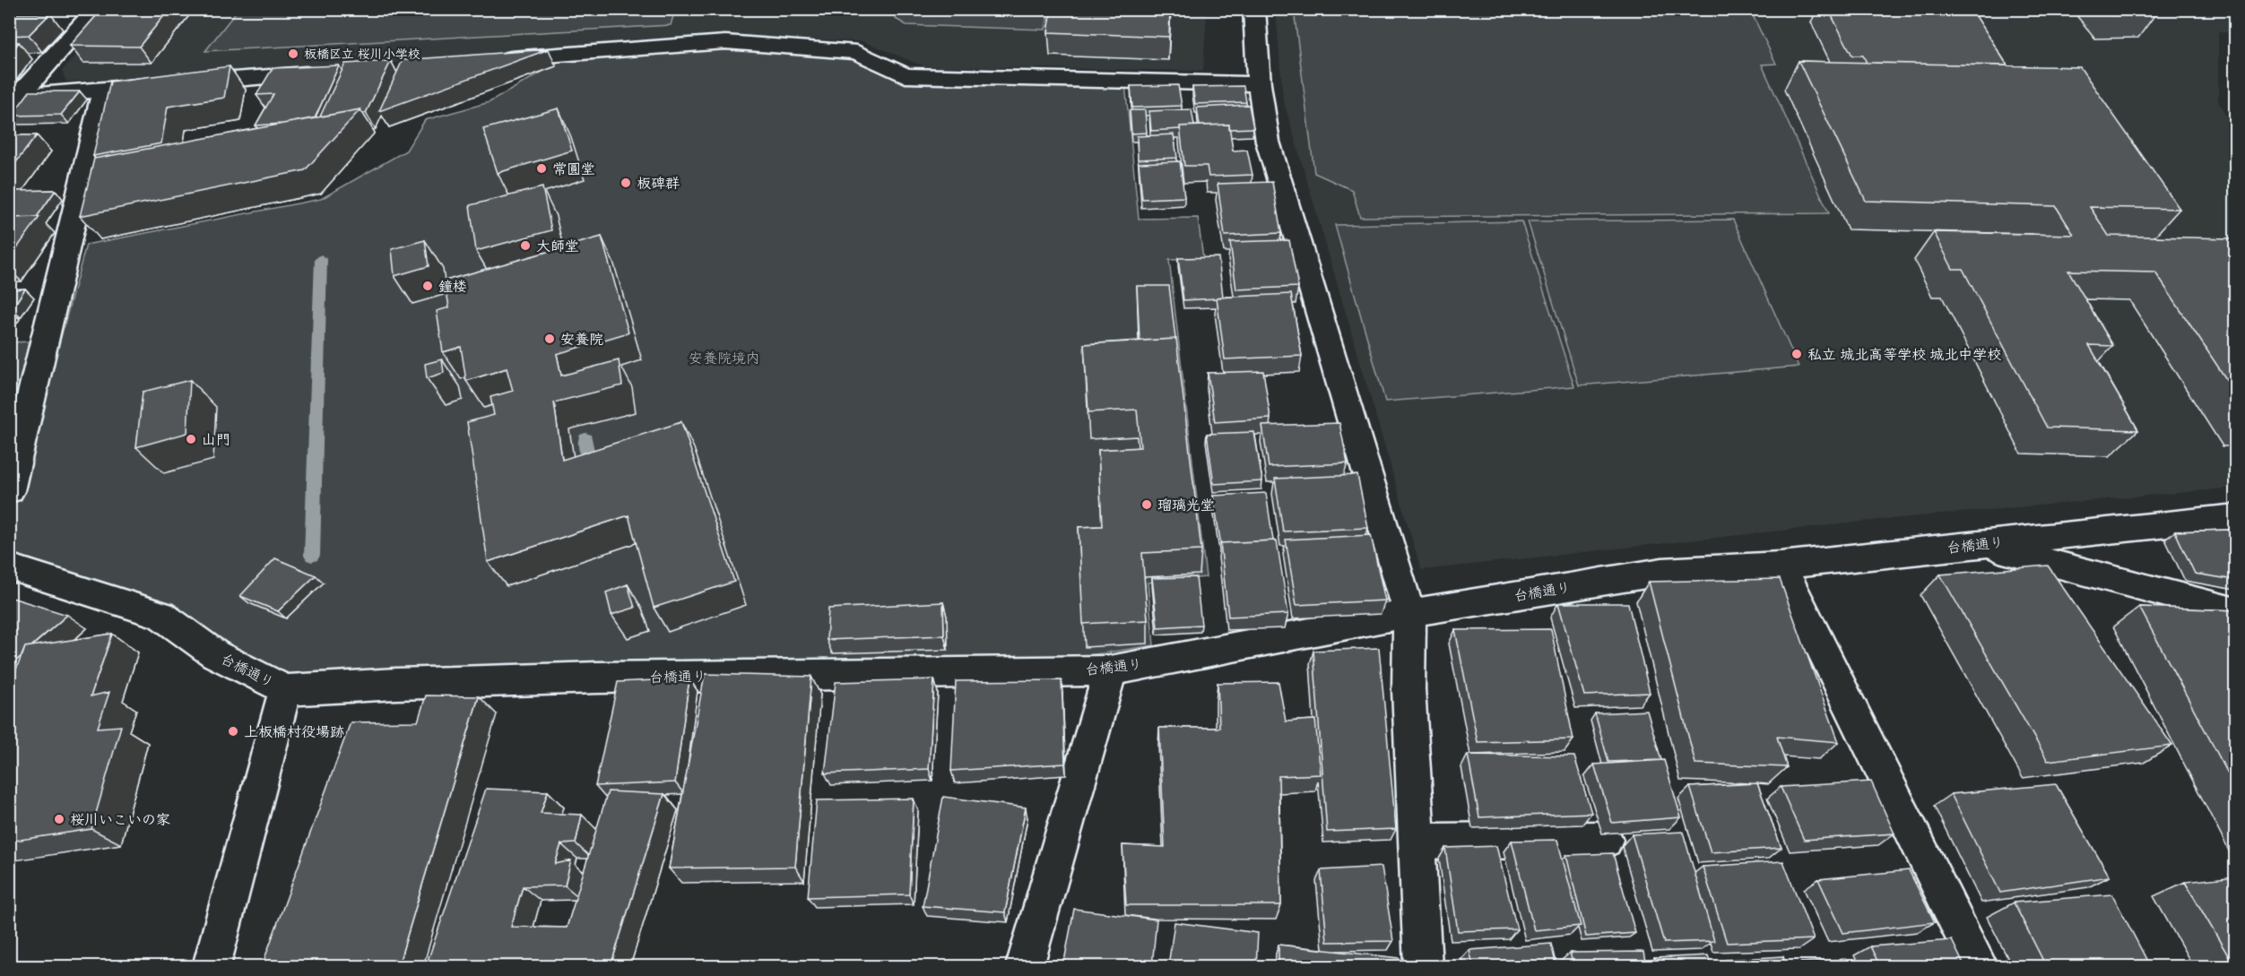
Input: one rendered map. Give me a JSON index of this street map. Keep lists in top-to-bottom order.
{
  "streets": {
    "street": ["台橋通り"]
  },
  "parks": ["安養院境内"],
  "places": [
    "板橋区立 桜川小学校",
    "常圓堂",
    "板碑群",
    "大師堂",
    "鐘楼",
    "安養院",
    "私立 城北高等学校 城北中学校",
    "山門",
    "瑠璃光堂",
    "上板橋村役場跡",
    "桜川いこいの家"
  ]
}
